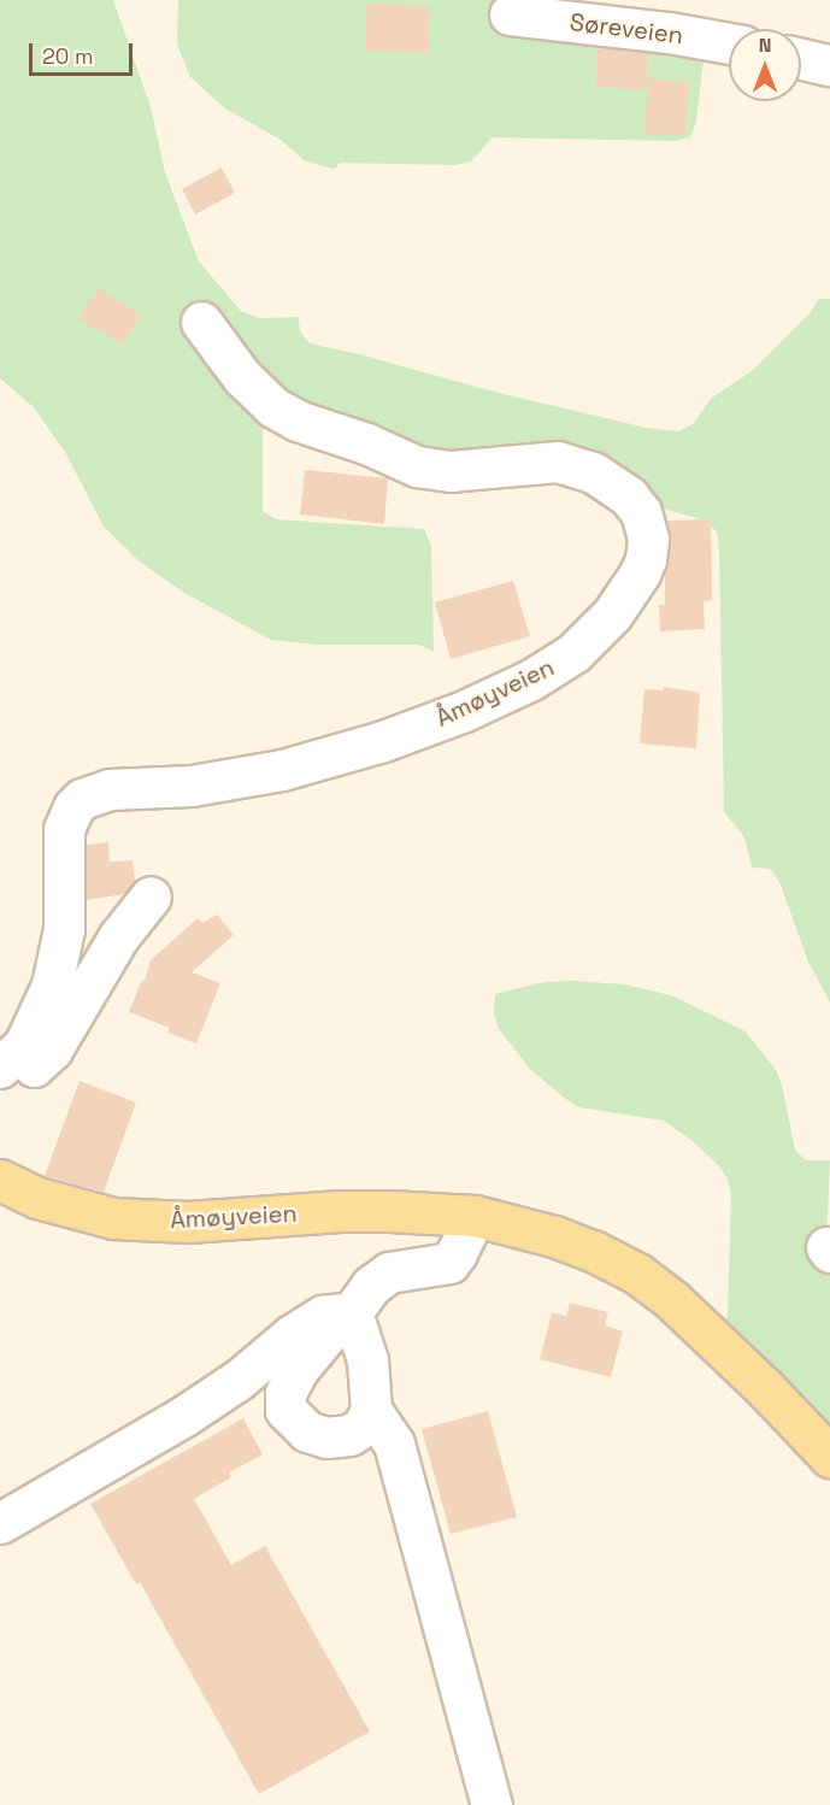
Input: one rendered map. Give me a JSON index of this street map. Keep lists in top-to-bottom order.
{
  "streets": {
    "main road": ["Åmøyveien"],
    "lane": ["Søreveien"]
  },
  "scale_bar": "20 m",
  "north": "top"
}
